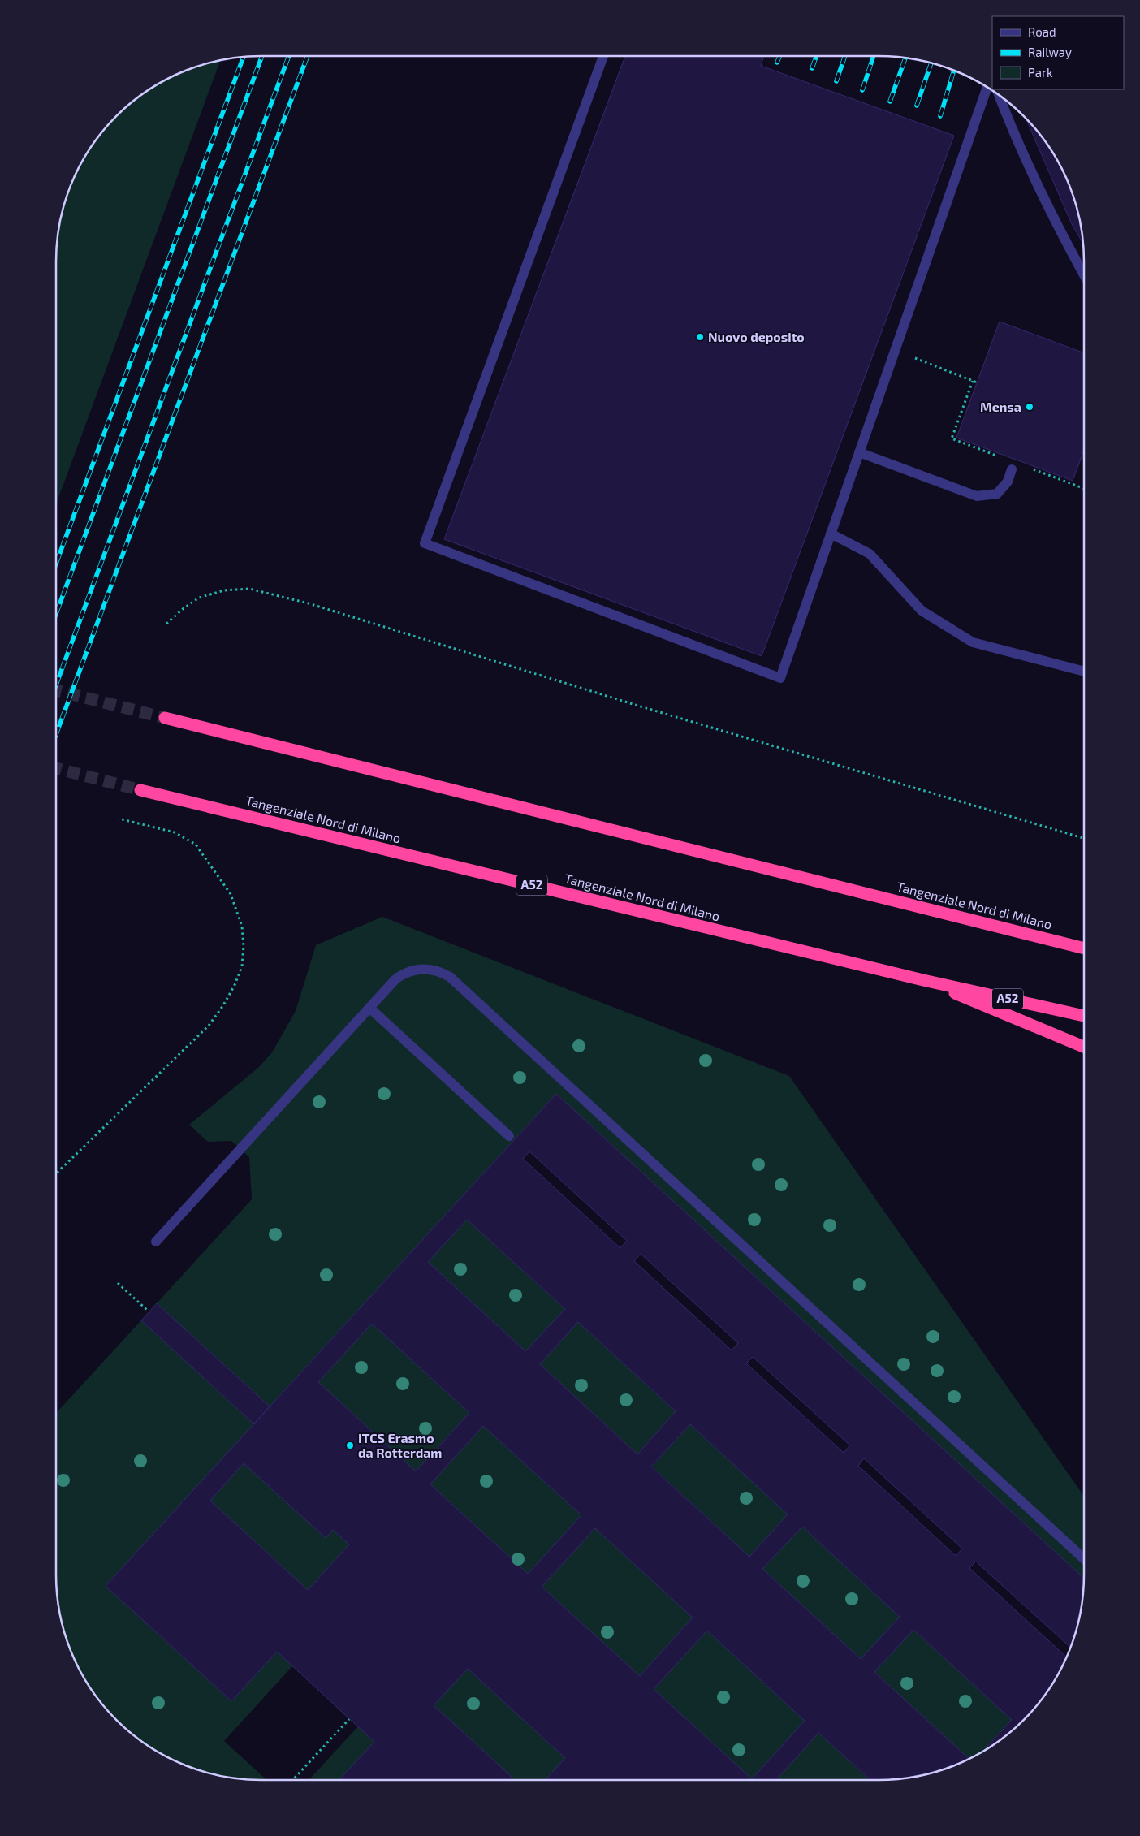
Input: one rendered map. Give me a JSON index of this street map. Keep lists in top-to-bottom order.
{
  "streets": {
    "highway": ["Tangenziale Nord di Milano", "A52"]
  },
  "places": ["Nuovo deposito", "Mensa", "ITCS Erasmo da Rotterdam"],
  "legend": ["Road", "Railway", "Park"]
}
